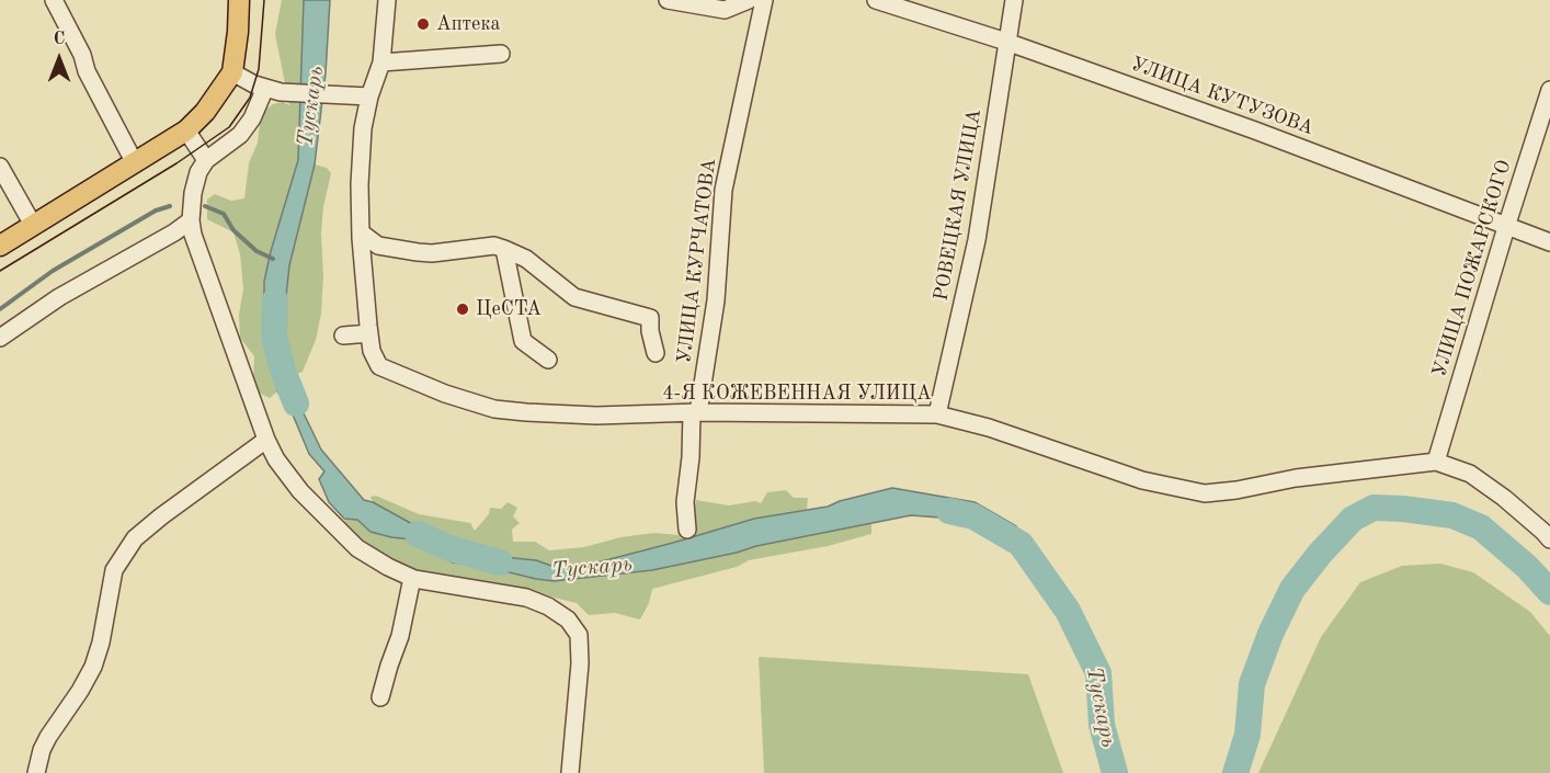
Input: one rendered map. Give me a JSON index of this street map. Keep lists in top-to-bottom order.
{
  "streets": {
    "street": [
      "УЛИЦА КУТУЗОВА",
      "РОВЕЦКАЯ УЛИЦА",
      "УЛИЦА КУРЧАТОВА",
      "УЛИЦА ПОЖАРСКОГО",
      "4-Я КОЖЕВЕННАЯ УЛИЦА"
    ]
  },
  "crossings": [
    ["УЛИЦА КУТУЗОВА", "РОВЕЦКАЯ УЛИЦА"],
    ["УЛИЦА КУТУЗОВА", "УЛИЦА ПОЖАРСКОГО"],
    ["РОВЕЦКАЯ УЛИЦА", "4-Я КОЖЕВЕННАЯ УЛИЦА"],
    ["УЛИЦА КУРЧАТОВА", "4-Я КОЖЕВЕННАЯ УЛИЦА"],
    ["УЛИЦА ПОЖАРСКОГО", "4-Я КОЖЕВЕННАЯ УЛИЦА"]
  ],
  "water": ["Тускарь"],
  "places": ["Аптека", "ЦеСТА"],
  "north": "top"
}
